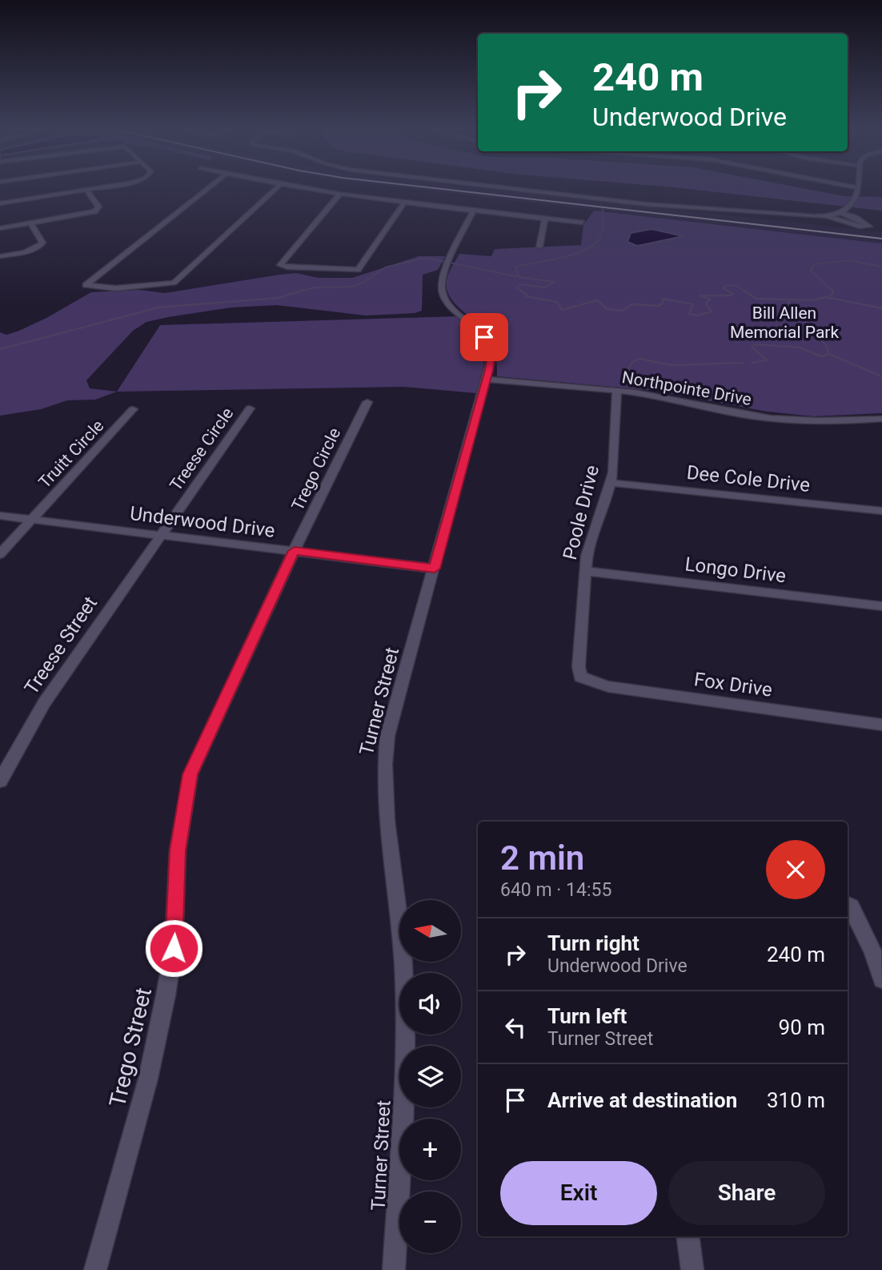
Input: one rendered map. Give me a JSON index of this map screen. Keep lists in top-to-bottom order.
{
  "streets": {
    "street": [
      "Northpointe Drive",
      "Treese Circle",
      "Truitt Circle",
      "Trego Circle",
      "Dee Cole Drive",
      "Poole Drive",
      "Underwood Drive",
      "Longo Drive",
      "Treese Street",
      "Fox Drive",
      "Turner Street",
      "Trego Street"
    ]
  },
  "crossings": [
    ["Northpointe Drive", "Poole Drive"],
    ["Northpointe Drive", "Turner Street"],
    ["Treese Circle", "Underwood Drive"],
    ["Treese Circle", "Treese Street"],
    ["Truitt Circle", "Underwood Drive"],
    ["Trego Circle", "Underwood Drive"],
    ["Trego Circle", "Trego Street"],
    ["Dee Cole Drive", "Poole Drive"],
    ["Poole Drive", "Longo Drive"],
    ["Poole Drive", "Fox Drive"],
    ["Underwood Drive", "Treese Street"],
    ["Underwood Drive", "Turner Street"],
    ["Underwood Drive", "Trego Street"]
  ],
  "parks": ["Bill Allen Memorial Park"],
  "north": "left",
  "page": {
    "turn": ["240 m", "Underwood Drive"],
    "heading": ["2 min", "640 m · 14:55"],
    "map_buttons": ["+", "−"],
    "list": [
      {
        "name": "Turn right",
        "note": "Underwood Drive",
        "value": "240 m"
      },
      {
        "name": "Turn left",
        "note": "Turner Street",
        "value": "90 m"
      },
      {
        "name": "Arrive at destination",
        "value": "310 m"
      }
    ],
    "buttons": ["Exit", "Share"]
  }
}
